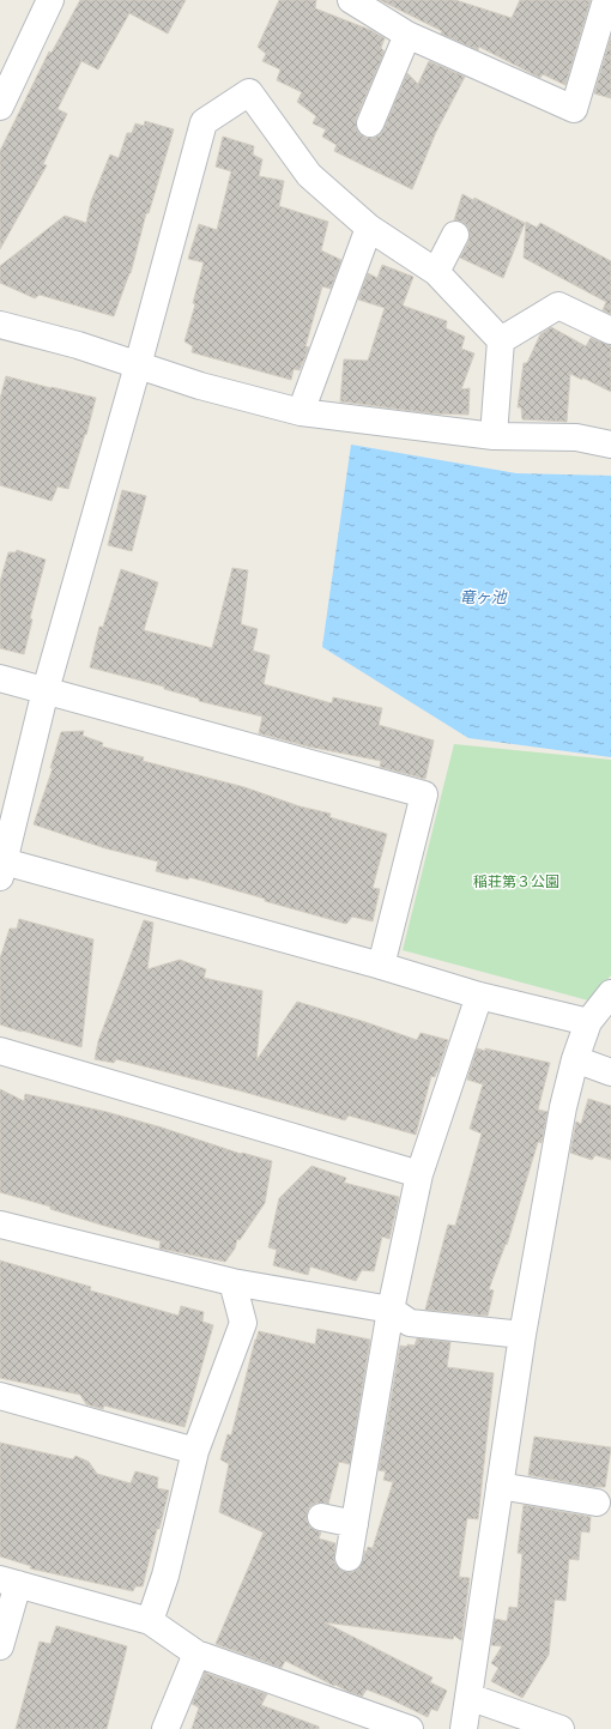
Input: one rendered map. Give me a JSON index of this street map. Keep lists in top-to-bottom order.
{
  "water": ["竜ヶ池"],
  "parks": ["稲荘第３公園"]
}
